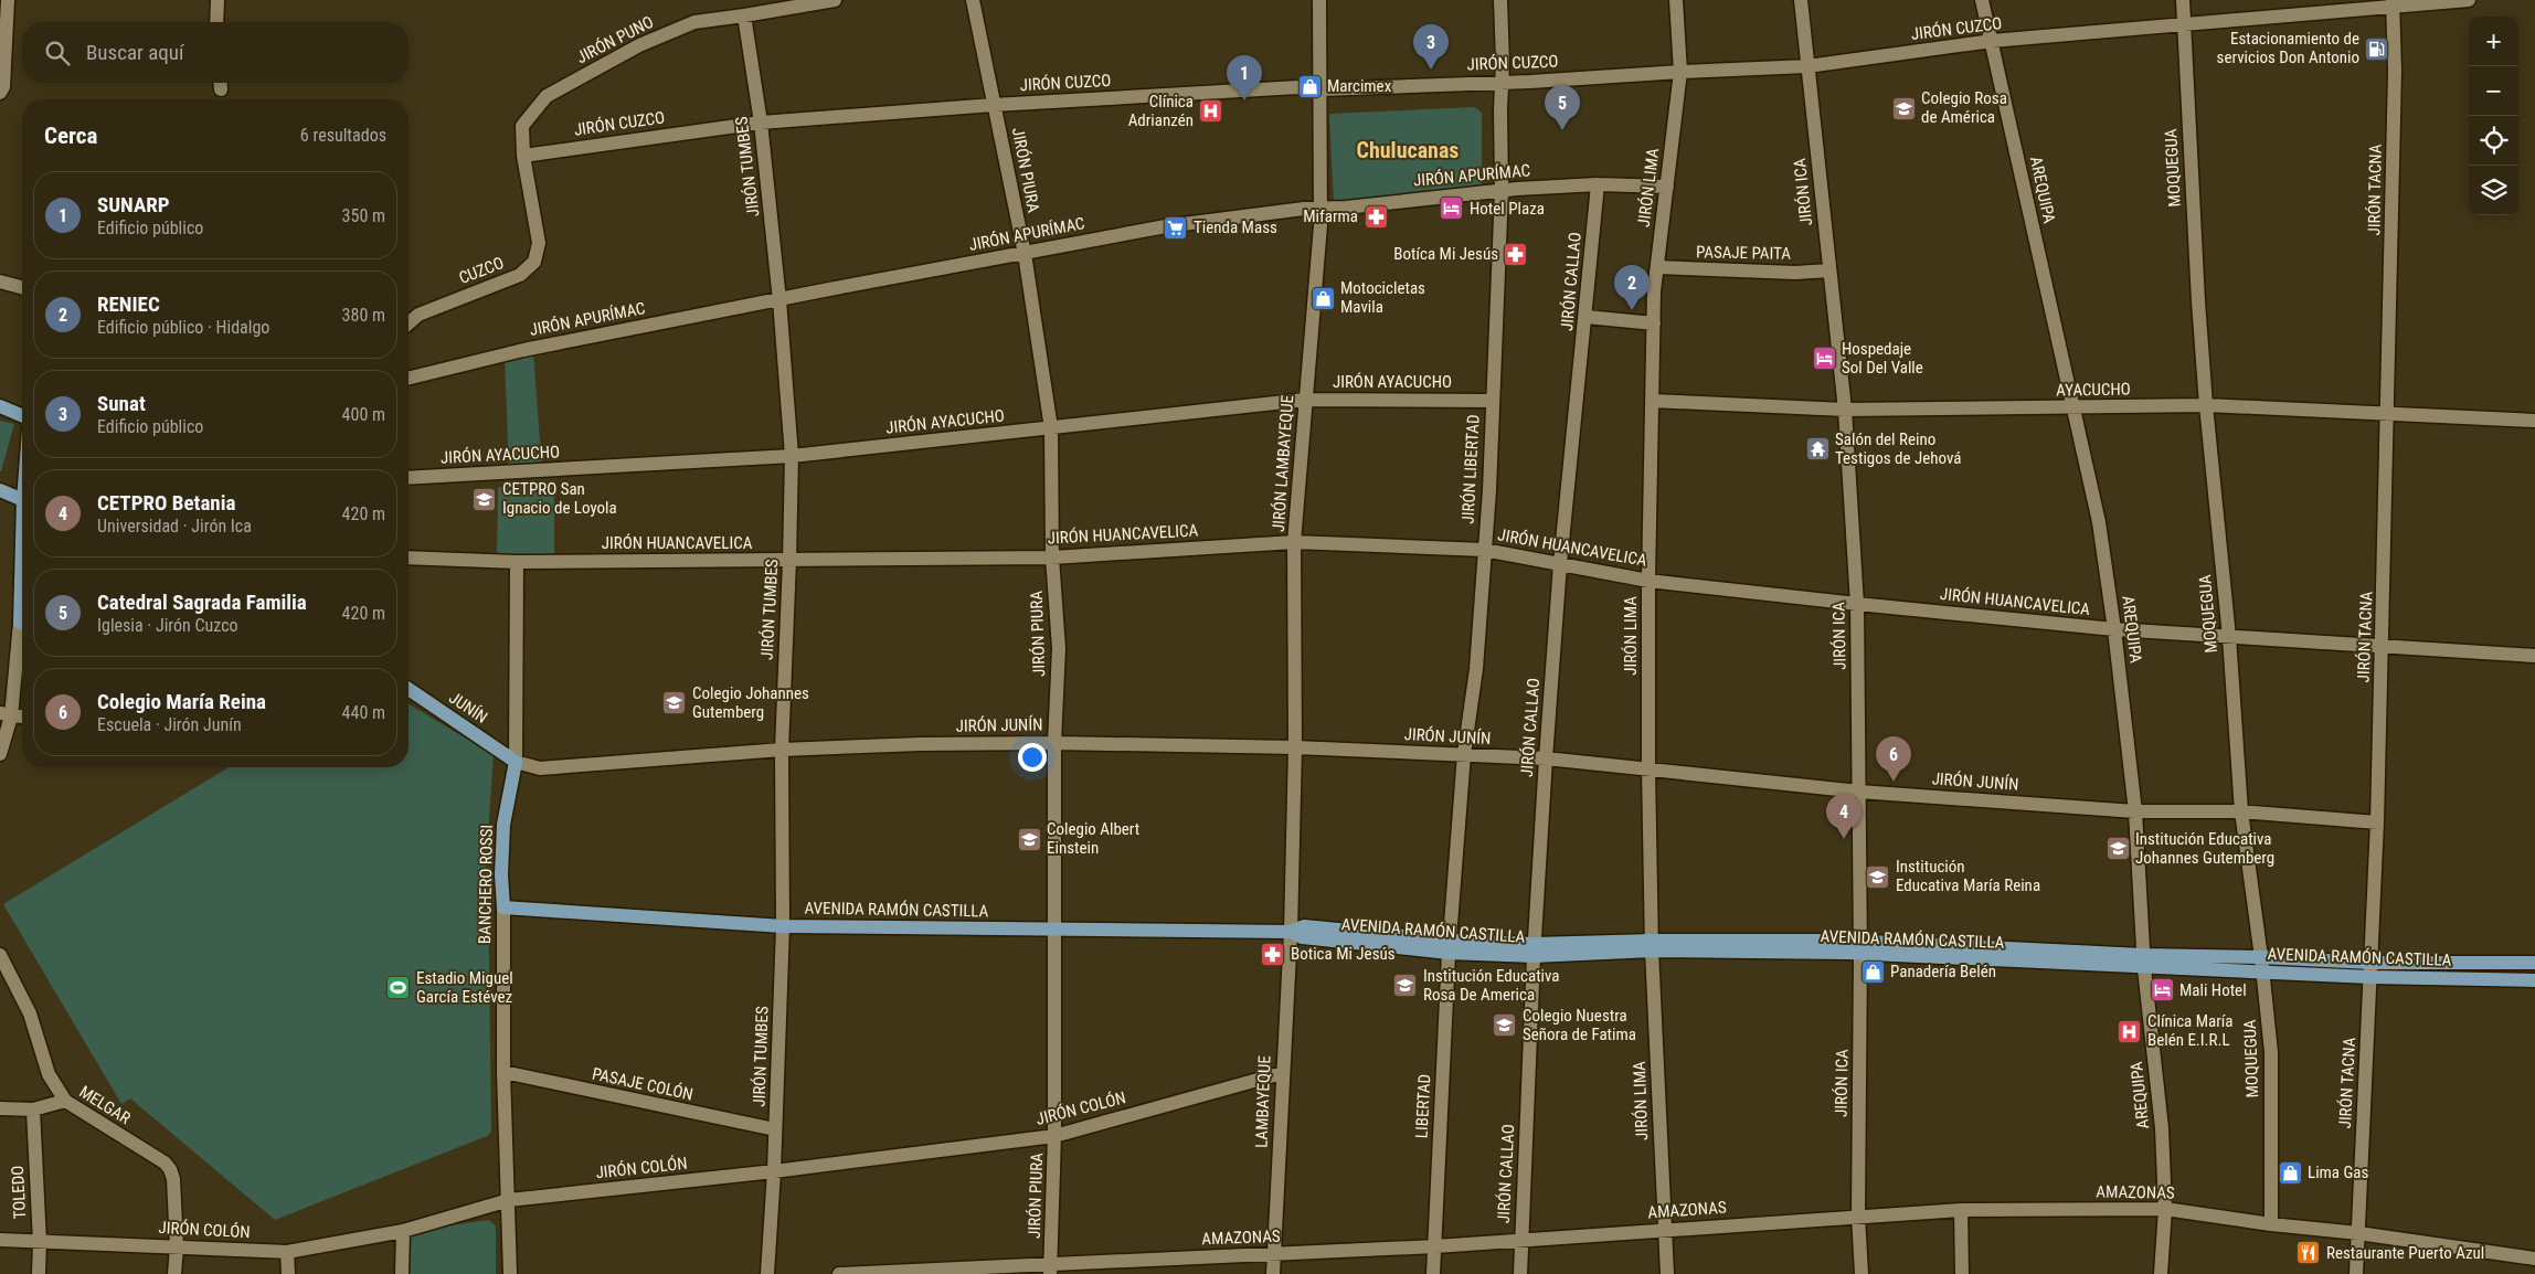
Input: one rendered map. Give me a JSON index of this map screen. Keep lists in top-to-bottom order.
{
  "streets": {
    "main road": ["JUNÍN", "BANCHERO ROSSI", "AVENIDA RAMÓN CASTILLA"],
    "street": [
      "JIRÓN CUZCO",
      "JIRÓN PUNO",
      "JIRÓN TUMBES",
      "MOQUEGUA",
      "JIRÓN PIURA",
      "JIRÓN APURÍMAC",
      "JIRÓN LIMA",
      "AREQUIPA",
      "JIRÓN TACNA",
      "JIRÓN ICA",
      "PASAJE PAITA",
      "CUZCO",
      "JIRÓN CALLAO",
      "JIRÓN AYACUCHO",
      "AYACUCHO",
      "JIRÓN LAMBAYEQUE",
      "JIRÓN LIBERTAD",
      "JIRÓN HUANCAVELICA",
      "JIRÓN JUNÍN",
      "PASAJE COLÓN",
      "LAMBAYEQUE",
      "MELGAR",
      "LIBERTAD",
      "JIRÓN COLÓN",
      "TOLEDO",
      "AMAZONAS"
    ]
  },
  "crossings": [
    ["JIRÓN CUZCO", "JIRÓN PUNO"],
    ["JIRÓN CUZCO", "JIRÓN TUMBES"],
    ["JIRÓN CUZCO", "MOQUEGUA"],
    ["JIRÓN CUZCO", "JIRÓN PIURA"],
    ["JIRÓN CUZCO", "JIRÓN LIMA"],
    ["JIRÓN CUZCO", "AREQUIPA"],
    ["JIRÓN CUZCO", "JIRÓN TACNA"],
    ["JIRÓN CUZCO", "JIRÓN ICA"],
    ["JIRÓN CUZCO", "CUZCO"],
    ["JIRÓN CUZCO", "JIRÓN LAMBAYEQUE"],
    ["JIRÓN CUZCO", "JIRÓN LIBERTAD"],
    ["JIRÓN PUNO", "JIRÓN TUMBES"],
    ["JIRÓN PUNO", "CUZCO"],
    ["JIRÓN TUMBES", "JIRÓN APURÍMAC"],
    ["JIRÓN TUMBES", "JIRÓN AYACUCHO"],
    ["JIRÓN TUMBES", "JIRÓN HUANCAVELICA"],
    ["JIRÓN TUMBES", "JIRÓN JUNÍN"],
    ["JIRÓN TUMBES", "AVENIDA RAMÓN CASTILLA"],
    ["JIRÓN TUMBES", "PASAJE COLÓN"],
    ["JIRÓN TUMBES", "JIRÓN COLÓN"],
    ["MOQUEGUA", "AYACUCHO"],
    ["MOQUEGUA", "JIRÓN HUANCAVELICA"],
    ["MOQUEGUA", "JIRÓN JUNÍN"],
    ["MOQUEGUA", "AVENIDA RAMÓN CASTILLA"],
    ["MOQUEGUA", "AMAZONAS"],
    ["JIRÓN PIURA", "JIRÓN APURÍMAC"],
    ["JIRÓN PIURA", "JIRÓN AYACUCHO"],
    ["JIRÓN PIURA", "JIRÓN HUANCAVELICA"],
    ["JIRÓN PIURA", "JIRÓN JUNÍN"],
    ["JIRÓN PIURA", "AVENIDA RAMÓN CASTILLA"],
    ["JIRÓN PIURA", "JIRÓN COLÓN"],
    ["JIRÓN PIURA", "AMAZONAS"],
    ["JIRÓN APURÍMAC", "JIRÓN LIMA"],
    ["JIRÓN APURÍMAC", "JIRÓN CALLAO"],
    ["JIRÓN APURÍMAC", "JIRÓN LAMBAYEQUE"],
    ["JIRÓN APURÍMAC", "JIRÓN LIBERTAD"],
    ["JIRÓN LIMA", "PASAJE PAITA"],
    ["JIRÓN LIMA", "AYACUCHO"],
    ["JIRÓN LIMA", "JIRÓN HUANCAVELICA"],
    ["JIRÓN LIMA", "JIRÓN JUNÍN"],
    ["JIRÓN LIMA", "AVENIDA RAMÓN CASTILLA"],
    ["JIRÓN LIMA", "AMAZONAS"],
    ["AREQUIPA", "AYACUCHO"],
    ["AREQUIPA", "JIRÓN HUANCAVELICA"],
    ["AREQUIPA", "JIRÓN JUNÍN"],
    ["AREQUIPA", "AVENIDA RAMÓN CASTILLA"],
    ["AREQUIPA", "AMAZONAS"],
    ["JIRÓN TACNA", "AYACUCHO"],
    ["JIRÓN TACNA", "JIRÓN HUANCAVELICA"],
    ["JIRÓN TACNA", "JIRÓN JUNÍN"],
    ["JIRÓN TACNA", "AVENIDA RAMÓN CASTILLA"],
    ["JIRÓN TACNA", "AMAZONAS"],
    ["JIRÓN ICA", "PASAJE PAITA"],
    ["JIRÓN ICA", "AYACUCHO"],
    ["JIRÓN ICA", "JIRÓN HUANCAVELICA"],
    ["JIRÓN ICA", "JIRÓN JUNÍN"],
    ["JIRÓN ICA", "AVENIDA RAMÓN CASTILLA"],
    ["JIRÓN ICA", "AMAZONAS"],
    ["JIRÓN CALLAO", "JIRÓN HUANCAVELICA"],
    ["JIRÓN CALLAO", "JIRÓN JUNÍN"],
    ["JIRÓN CALLAO", "AVENIDA RAMÓN CASTILLA"],
    ["JIRÓN CALLAO", "AMAZONAS"],
    ["JIRÓN AYACUCHO", "JIRÓN LAMBAYEQUE"],
    ["JIRÓN AYACUCHO", "JIRÓN LIBERTAD"],
    ["JIRÓN LAMBAYEQUE", "JIRÓN HUANCAVELICA"],
    ["JIRÓN LAMBAYEQUE", "JIRÓN JUNÍN"],
    ["JIRÓN LAMBAYEQUE", "AVENIDA RAMÓN CASTILLA"],
    ["JIRÓN LAMBAYEQUE", "LAMBAYEQUE"],
    ["JIRÓN LIBERTAD", "JIRÓN HUANCAVELICA"],
    ["JIRÓN LIBERTAD", "JIRÓN JUNÍN"],
    ["JIRÓN LIBERTAD", "AVENIDA RAMÓN CASTILLA"],
    ["JIRÓN LIBERTAD", "LIBERTAD"],
    ["JIRÓN HUANCAVELICA", "BANCHERO ROSSI"],
    ["JUNÍN", "JIRÓN JUNÍN"],
    ["JUNÍN", "BANCHERO ROSSI"],
    ["JIRÓN JUNÍN", "BANCHERO ROSSI"],
    ["BANCHERO ROSSI", "AVENIDA RAMÓN CASTILLA"],
    ["BANCHERO ROSSI", "PASAJE COLÓN"],
    ["BANCHERO ROSSI", "JIRÓN COLÓN"],
    ["AVENIDA RAMÓN CASTILLA", "LAMBAYEQUE"],
    ["AVENIDA RAMÓN CASTILLA", "LIBERTAD"],
    ["LAMBAYEQUE", "JIRÓN COLÓN"],
    ["LAMBAYEQUE", "AMAZONAS"],
    ["MELGAR", "JIRÓN COLÓN"],
    ["LIBERTAD", "AMAZONAS"],
    ["JIRÓN COLÓN", "TOLEDO"]
  ],
  "districts": ["Chulucanas"],
  "places": {
    "fuel station": ["Estacionamiento de servicios Don Antonio"],
    "shop": [
      "Marcimex",
      "Motocicletas Mavila",
      "Panadería Belén",
      "Lima Gas"
    ],
    "school or university": [
      "Colegio Rosa de América",
      "CETPRO San Ignacio de Loyola",
      "Colegio Johannes Gutemberg",
      "Colegio Albert Einstein",
      "Institución Educativa Johannes Gutemberg",
      "Institución Educativa María Reina",
      "Institución Educativa Rosa De America",
      "Colegio Nuestra Señora de Fatima"
    ],
    "hospital": ["Clínica Adrianzén", "Clínica María Belén E.I.R.L"],
    "hotel": ["Hotel Plaza", "Hospedaje Sol Del Valle", "Mali Hotel"],
    "pharmacy": ["Mifarma", "Botíca Mi Jesús", "Botica Mi Jesús"],
    "supermarket": ["Tienda Mass"],
    "temple": ["Salón del Reino Testigos de Jehová"],
    "sports": ["Estadio Miguel García Estévez"],
    "restaurant": ["Restaurante Puerto Azul"]
  },
  "page": {
    "map_buttons": ["+", "−"],
    "search": "Buscar aquí",
    "pins": [
      "3",
      "1",
      "5",
      "2",
      "6",
      "4"
    ],
    "heading": ["Cerca", "6 resultados"],
    "list": [
      {
        "mark": "1",
        "name": "SUNARP",
        "note": "Edificio público",
        "value": "350 m"
      },
      {
        "mark": "2",
        "name": "RENIEC",
        "note": "Edificio público · Hidalgo",
        "value": "380 m"
      },
      {
        "mark": "3",
        "name": "Sunat",
        "note": "Edificio público",
        "value": "400 m"
      },
      {
        "mark": "4",
        "name": "CETPRO Betania",
        "note": "Universidad · Jirón Ica",
        "value": "420 m"
      },
      {
        "mark": "5",
        "name": "Catedral Sagrada Familia",
        "note": "Iglesia · Jirón Cuzco",
        "value": "420 m"
      },
      {
        "mark": "6",
        "name": "Colegio María Reina",
        "note": "Escuela · Jirón Junín",
        "value": "440 m"
      }
    ]
  }
}
